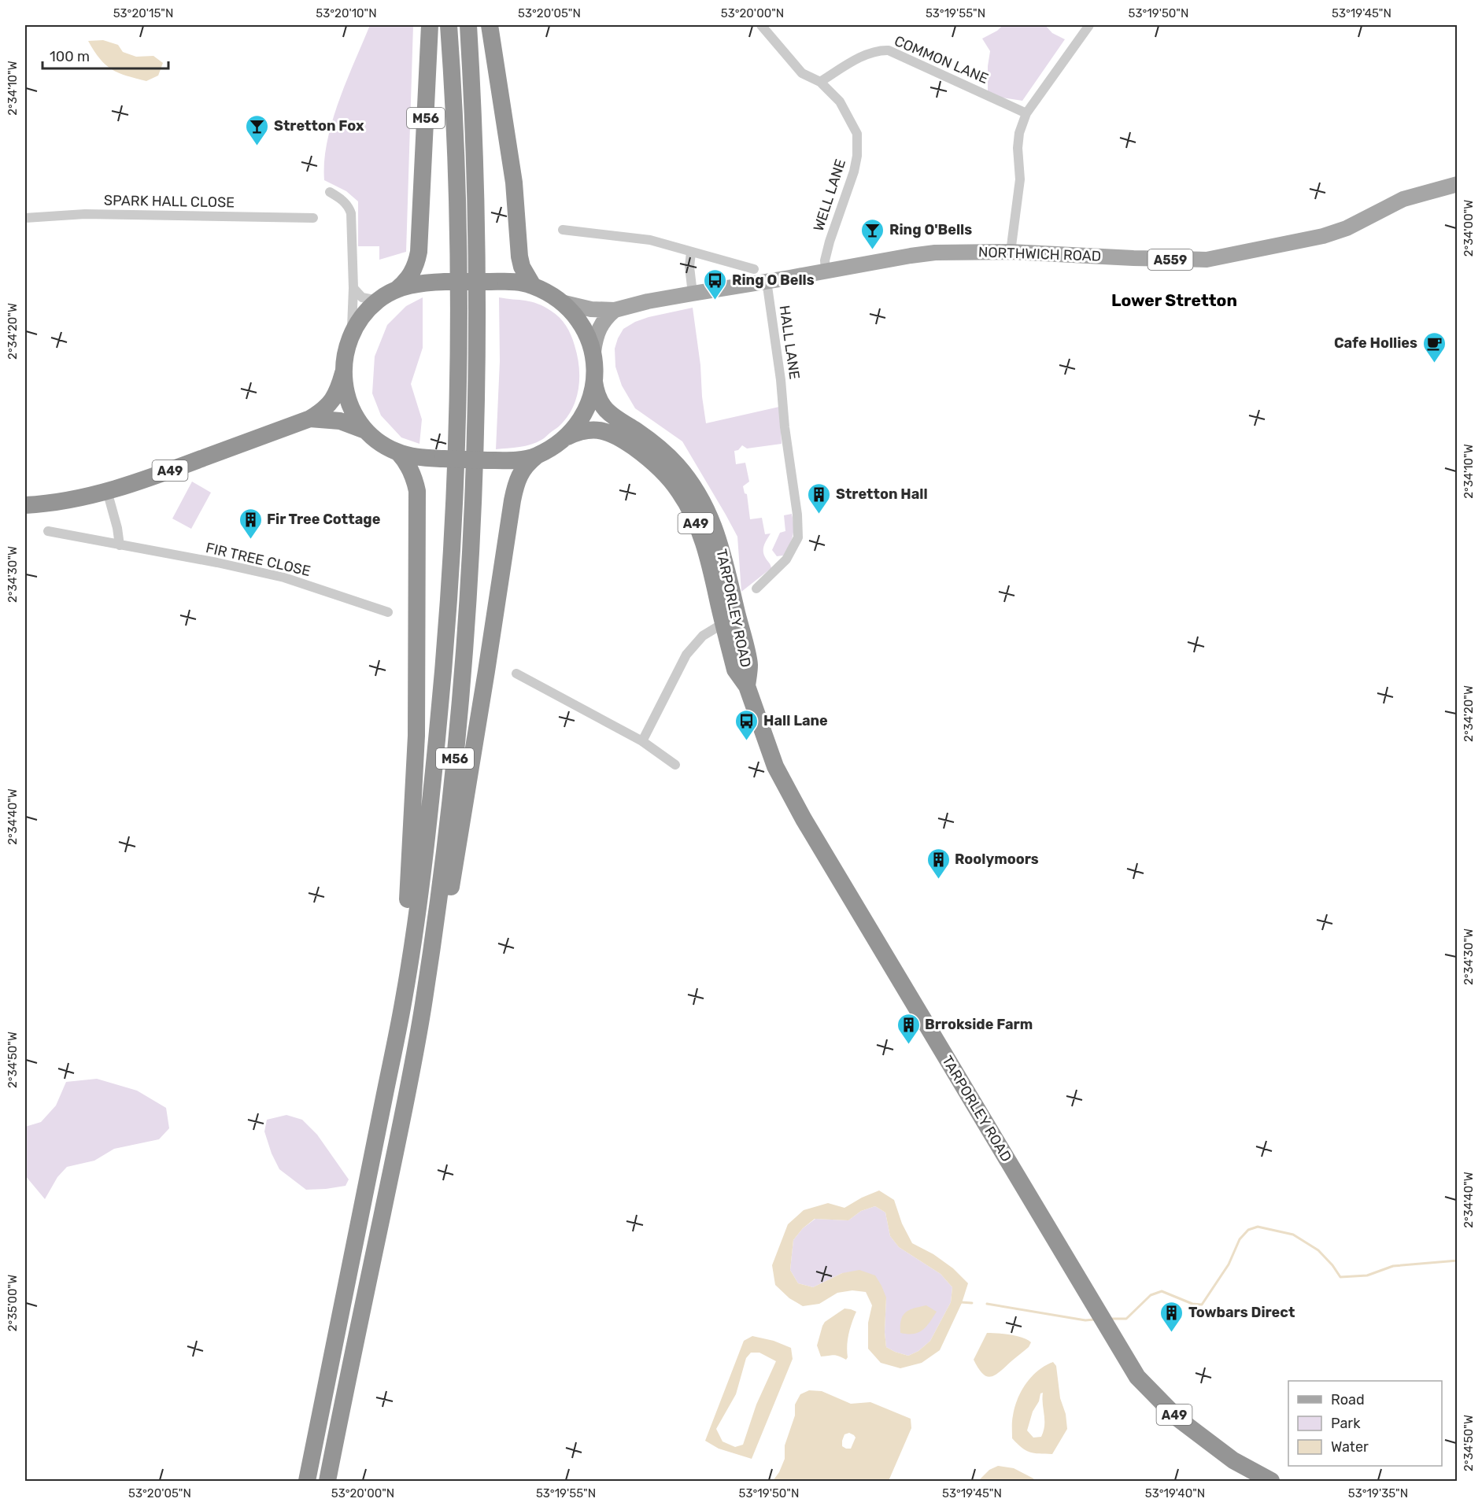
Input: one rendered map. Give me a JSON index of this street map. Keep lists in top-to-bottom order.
{
  "streets": {
    "highway": ["M56", "A49", "TARPORLEY ROAD"],
    "main road": ["NORTHWICH ROAD", "A559"],
    "street": [
      "COMMON LANE",
      "WELL LANE",
      "SPARK HALL CLOSE",
      "HALL LANE",
      "FIR TREE CLOSE"
    ]
  },
  "crossings": [
    ["COMMON LANE", "WELL LANE"],
    ["WELL LANE", "NORTHWICH ROAD"],
    ["NORTHWICH ROAD", "HALL LANE"]
  ],
  "districts": ["Lower Stretton"],
  "places": {
    "bar": ["Stretton Fox", "Ring O'Bells"],
    "bus stop": ["Ring O Bells", "Hall Lane"],
    "cafe": ["Cafe Hollies"],
    "building": [
      "Stretton Hall",
      "Fir Tree Cottage",
      "Roolymoors",
      "Brrokside Farm",
      "Towbars Direct"
    ]
  },
  "legend": ["Road", "Park", "Water"],
  "scale_bar": "100 m",
  "coordinates": [
    "53°20'15\"N",
    "53°20'10\"N",
    "53°20'05\"N",
    "53°20'00\"N",
    "53°19'55\"N",
    "53°19'50\"N",
    "53°19'45\"N",
    "2°34'10\"W",
    "2°34'00\"W",
    "2°34'20\"W",
    "2°34'30\"W",
    "2°34'40\"W",
    "2°34'50\"W",
    "2°35'00\"W",
    "53°19'40\"N",
    "53°19'35\"N"
  ]
}
